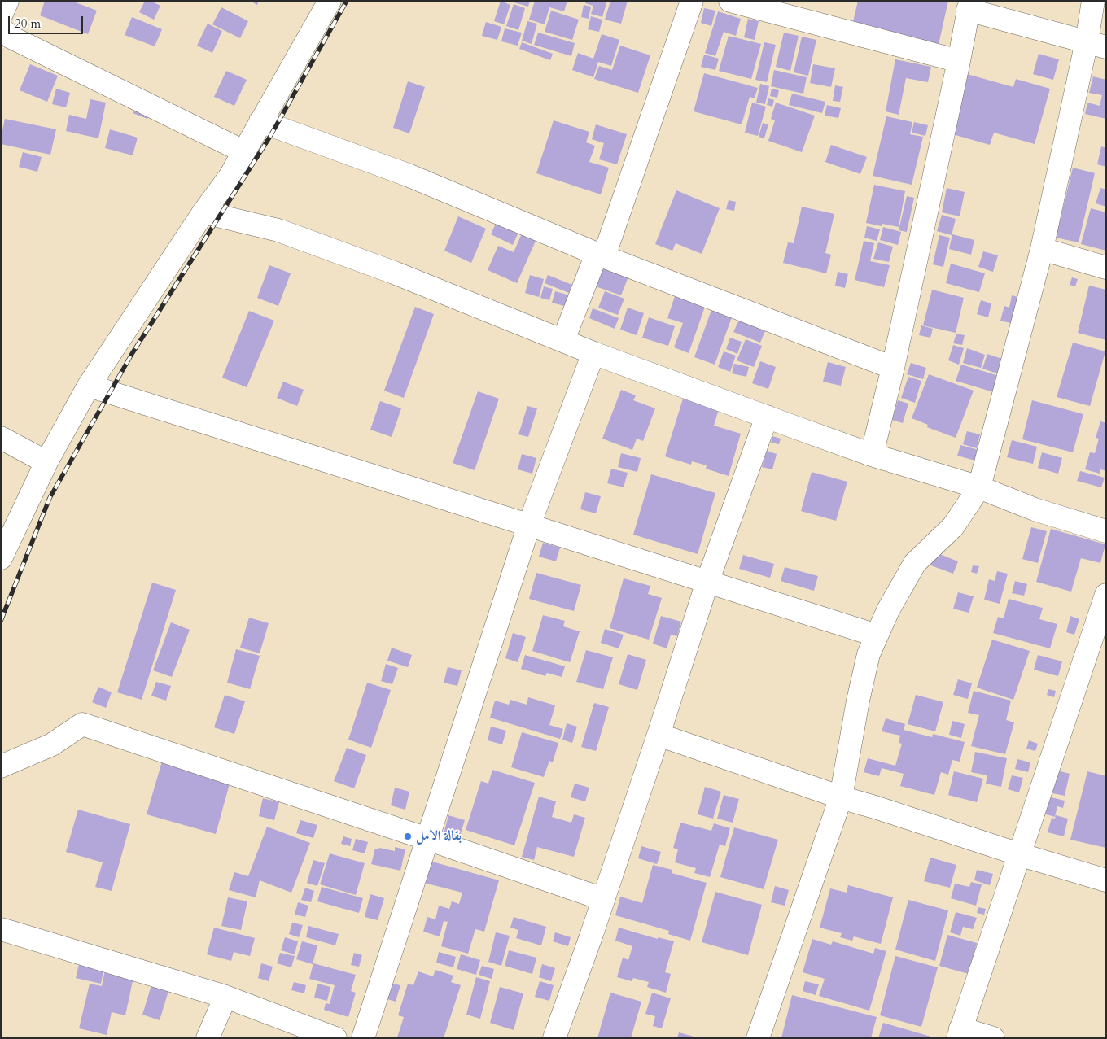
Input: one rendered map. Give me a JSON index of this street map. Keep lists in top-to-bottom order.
{
  "places": ["بقالة الامل"],
  "scale_bar": "20 m"
}
